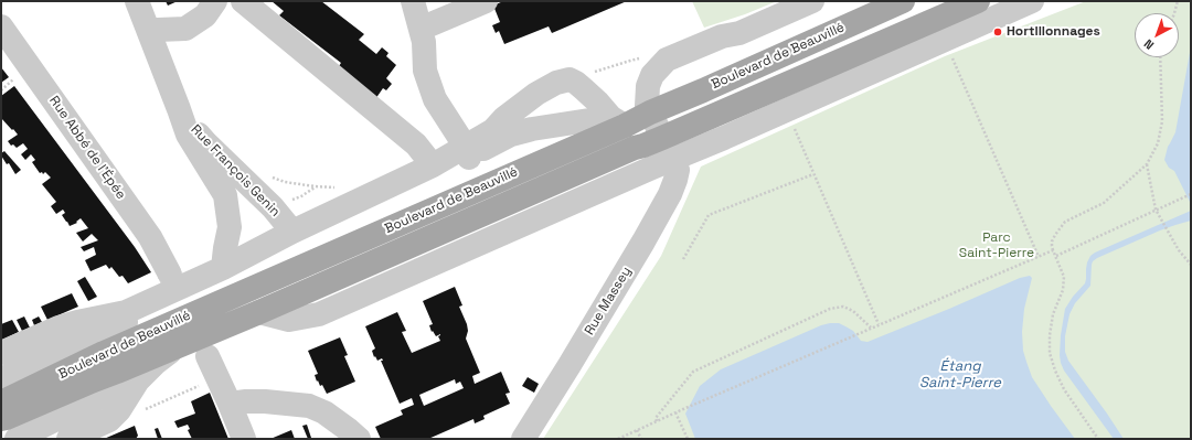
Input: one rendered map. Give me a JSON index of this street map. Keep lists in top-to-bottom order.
{
  "streets": {
    "main road": ["Boulevard de Beauvillé"],
    "street": ["Rue Abbé de l'Épée", "Rue François Genin", "Rue Massey"]
  },
  "crossings": [
    ["Boulevard de Beauvillé", "Rue Massey"]
  ],
  "water": ["Étang Saint-Pierre"],
  "parks": ["Parc Saint-Pierre"],
  "places": ["Hortillonnages"],
  "north": "bottom left"
}
